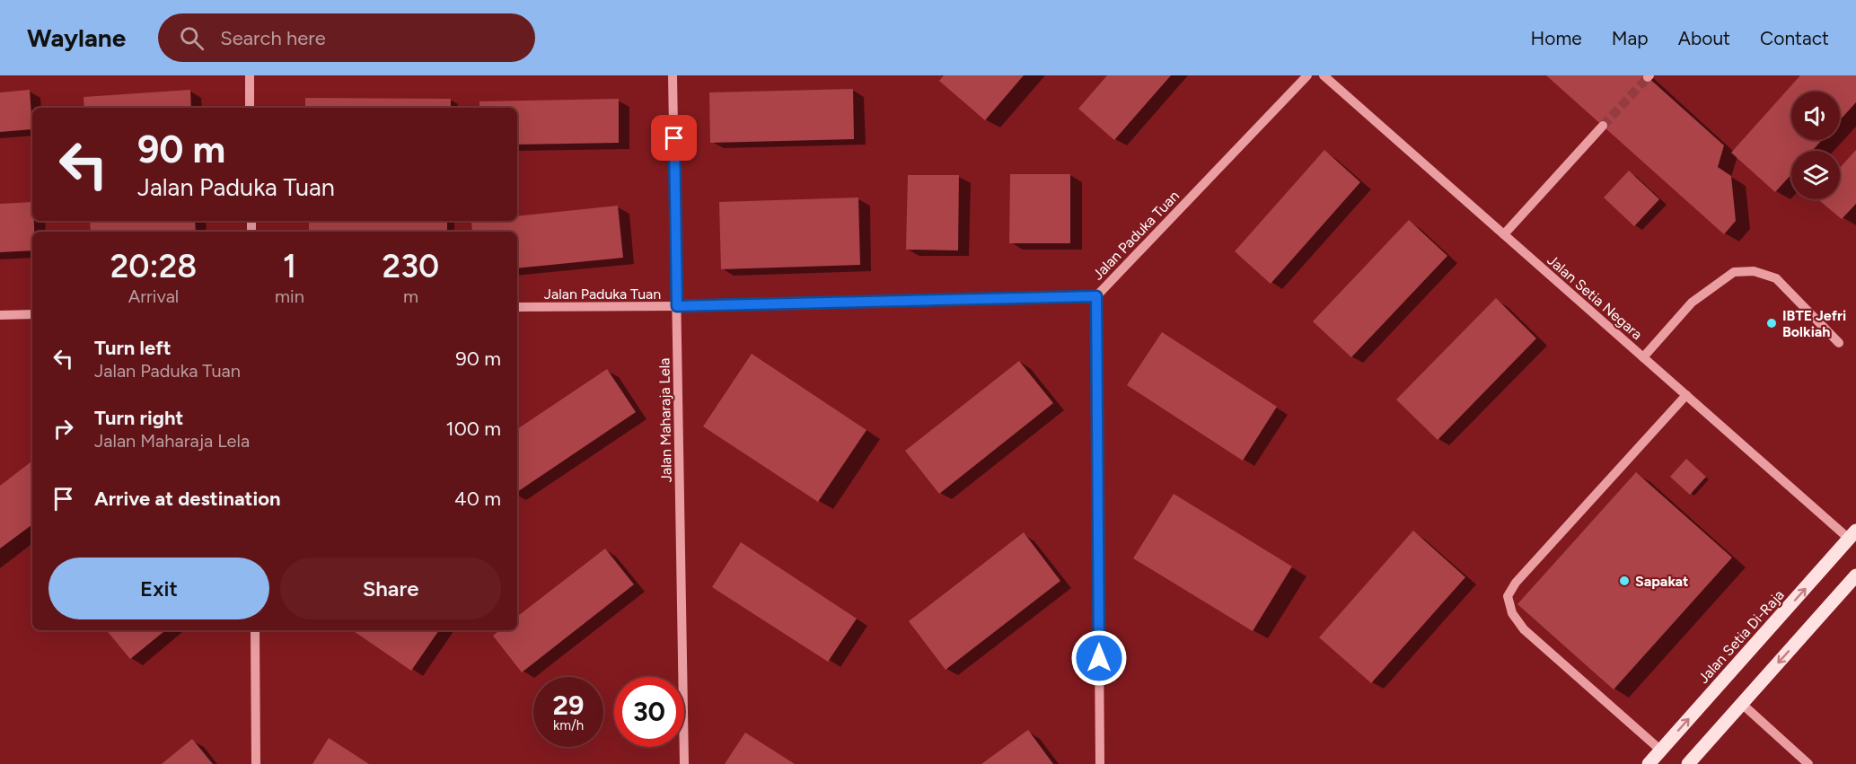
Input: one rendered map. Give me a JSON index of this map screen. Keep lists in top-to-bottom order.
{
  "streets": {
    "main road": ["Jalan Setia Di-Raja"],
    "street": ["Jalan Paduka Tuan", "Jalan Setia Negara", "Jalan Maharaja Lela"]
  },
  "crossings": [
    ["Jalan Paduka Tuan", "Jalan Maharaja Lela"],
    ["Jalan Setia Negara", "Jalan Setia Di-Raja"]
  ],
  "places": ["IBTE Jefri Bolkiah", "Sapakat"],
  "page": {
    "header": "Waylane",
    "search": "Search here",
    "nav": [
      "Home",
      "Map",
      "About",
      "Contact"
    ],
    "turn": ["90 m", "Jalan Paduka Tuan"],
    "eta": [
      "20:28",
      "Arrival",
      "1",
      "min",
      "230",
      "m"
    ],
    "list": [
      {
        "name": "Turn left",
        "note": "Jalan Paduka Tuan",
        "value": "90 m"
      },
      {
        "name": "Turn right",
        "note": "Jalan Maharaja Lela",
        "value": "100 m"
      },
      {
        "name": "Arrive at destination",
        "value": "40 m"
      }
    ],
    "buttons": ["Exit", "Share"],
    "speed": "29 km/h",
    "limit": "30"
  }
}
